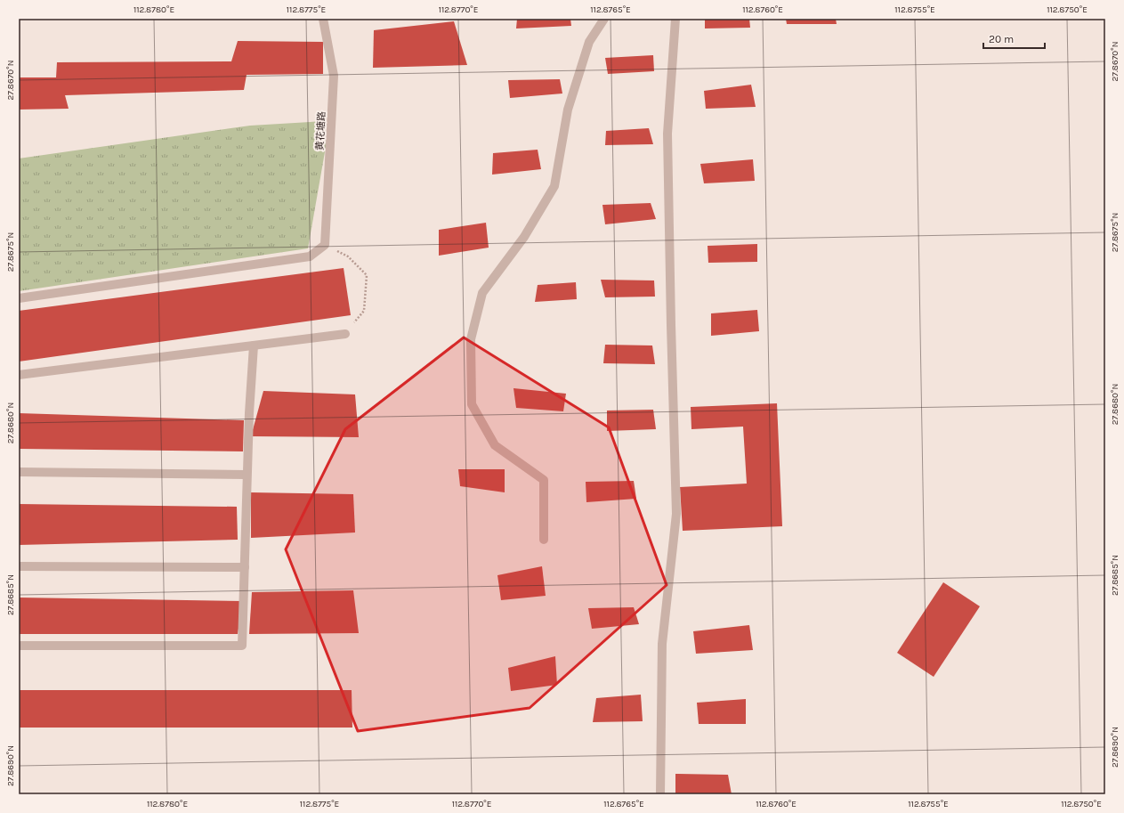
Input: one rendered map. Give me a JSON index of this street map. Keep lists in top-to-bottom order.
{
  "streets": {
    "street": ["黄花塘路"]
  },
  "scale_bar": "20 m",
  "coordinates": [
    "112.8780°E",
    "112.8775°E",
    "112.8770°E",
    "112.8765°E",
    "112.8760°E",
    "112.8755°E",
    "112.8750°E",
    "27.8670°N",
    "27.8675°N",
    "27.8680°N",
    "27.8685°N",
    "27.8690°N"
  ]
}
